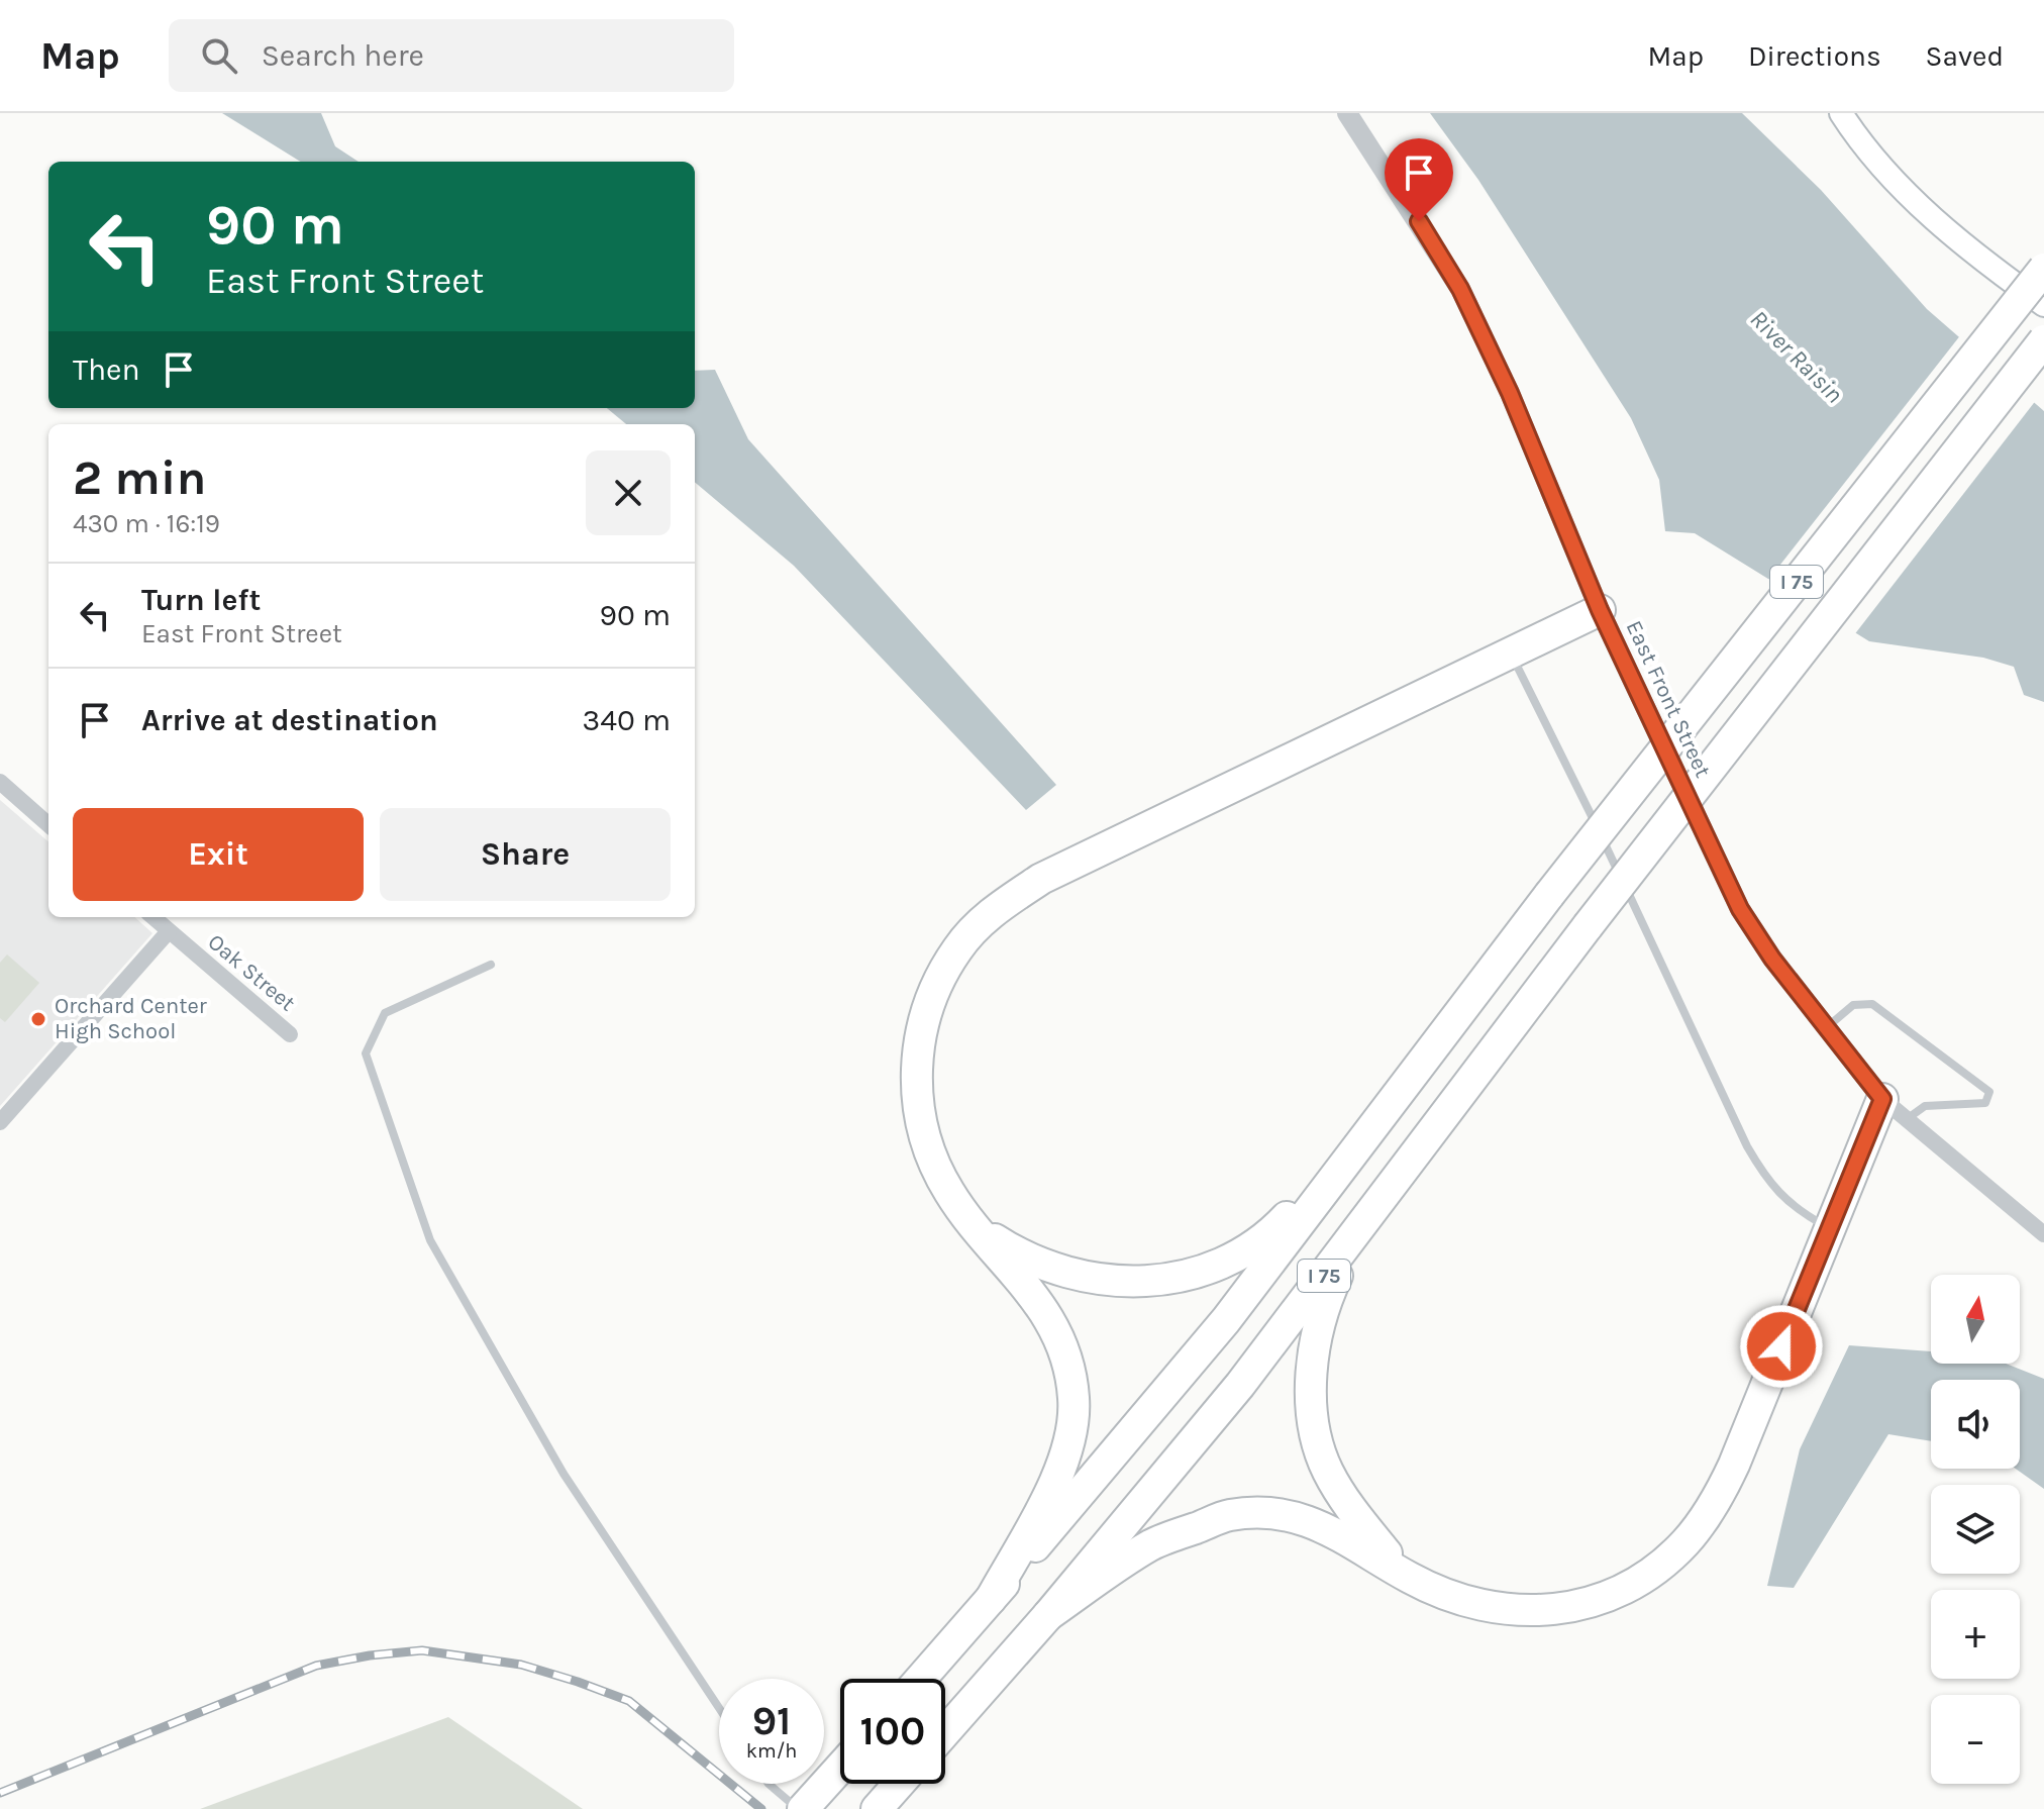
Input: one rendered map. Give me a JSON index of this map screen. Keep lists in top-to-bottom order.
{
  "streets": {
    "highway": ["I 75"],
    "street": ["East Front Street", "Oak Street"]
  },
  "water": ["River Raisin"],
  "places": ["Orchard Center High School"],
  "north": "top",
  "page": {
    "header": "Map",
    "search": "Search here",
    "nav": ["Map", "Directions", "Saved"],
    "turn": ["90 m", "East Front Street"],
    "then": "Then",
    "heading": ["2 min", "430 m · 16:19"],
    "list": [
      {
        "name": "Turn left",
        "note": "East Front Street",
        "value": "90 m"
      },
      {
        "name": "Arrive at destination",
        "value": "340 m"
      }
    ],
    "buttons": ["Exit", "Share"],
    "map_buttons": ["+", "−"],
    "speed": "91 km/h",
    "limit": "100"
  }
}
